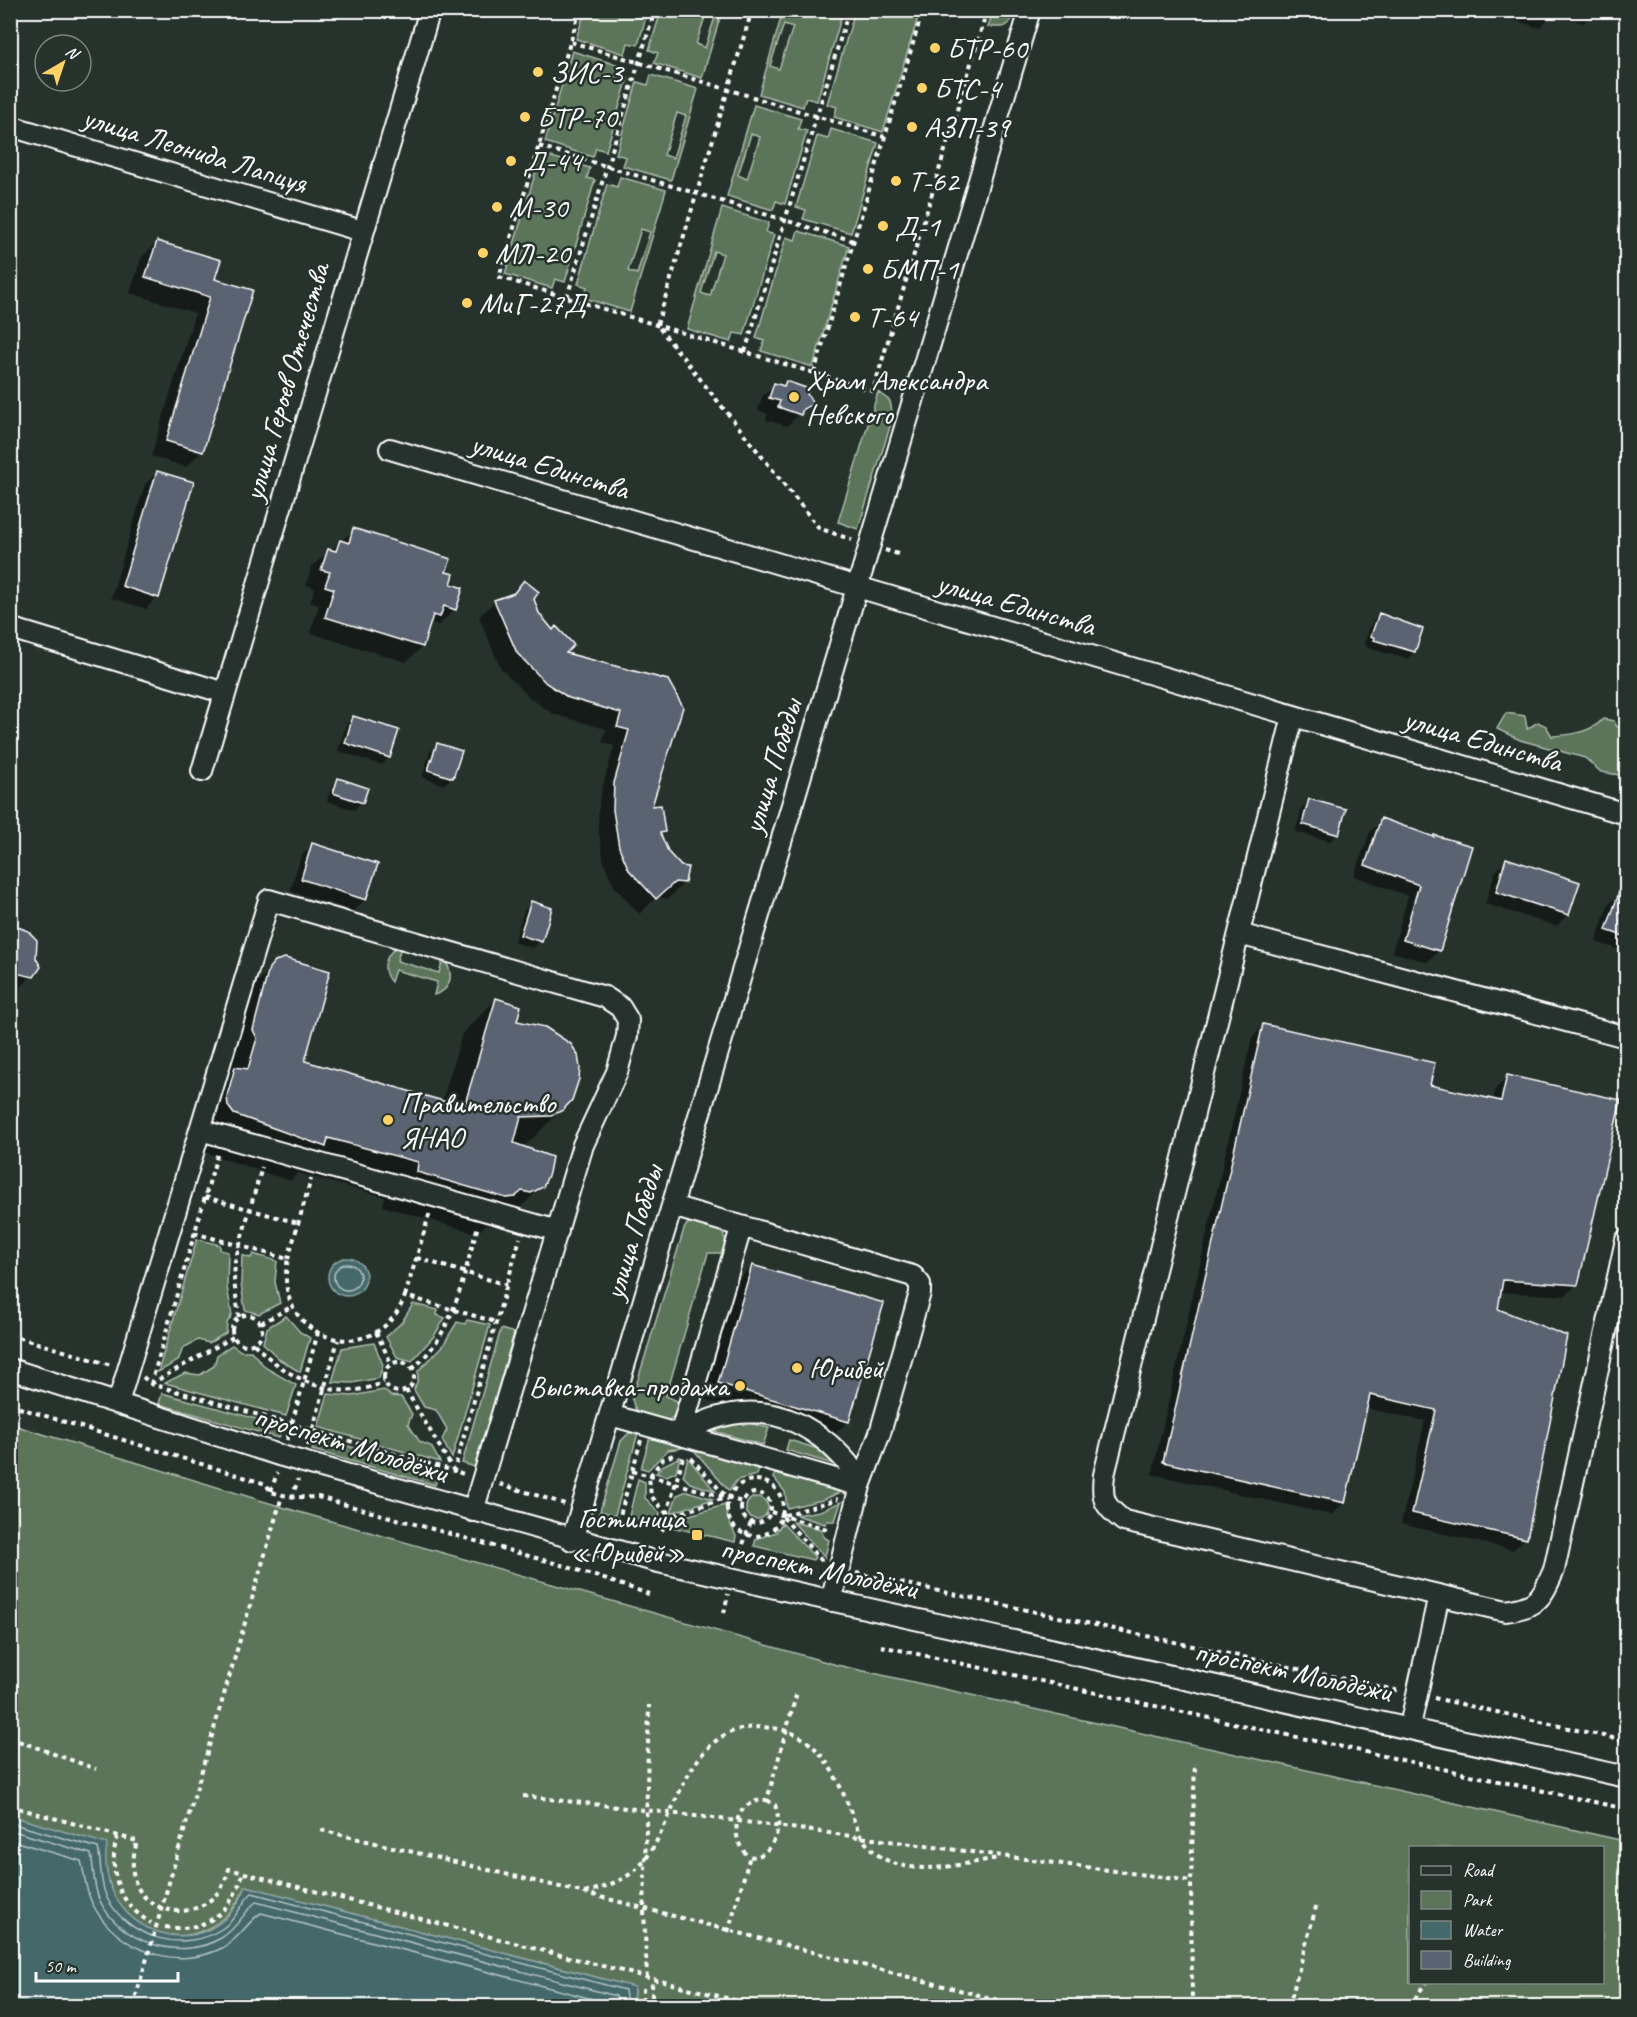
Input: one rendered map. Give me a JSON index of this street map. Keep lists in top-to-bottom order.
{
  "streets": {
    "street": [
      "улица Леонида Лапцуя",
      "улица Героев Отечества",
      "улица Единства",
      "улица Победы",
      "проспект Молодёжи"
    ]
  },
  "crossings": [
    ["улица Леонида Лапцуя", "улица Героев Отечества"],
    ["улица Единства", "улица Победы"],
    ["улица Победы", "проспект Молодёжи"]
  ],
  "places": {
    "other": [
      "БТР-60",
      "ЗИС-3",
      "БТС-4",
      "БТР-70",
      "АЗП-39",
      "Д-44",
      "Т-62",
      "М-30",
      "Д-1",
      "МЛ-20",
      "БМП-1",
      "МиГ-27Д",
      "Т-64",
      "Храм Александра Невского",
      "Правительство ЯНАО",
      "Юрибей",
      "Выставка-продажа"
    ],
    "transit": ["Гостиница «Юрибей»"]
  },
  "legend": [
    "Road",
    "Park",
    "Water",
    "Building"
  ],
  "scale_bar": "50 m",
  "north": "top right"
}
